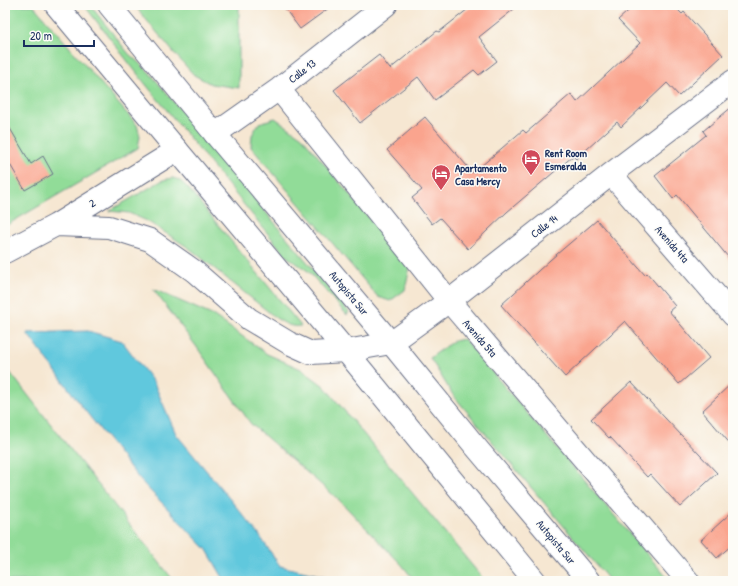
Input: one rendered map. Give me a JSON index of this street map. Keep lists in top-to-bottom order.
{
  "streets": {
    "main road": [
      "Calle 13",
      "2",
      "Calle 14",
      "Avenida 4ta",
      "Autopista Sur",
      "Avenida 5ta"
    ]
  },
  "crossings": [
    ["Calle 13", "Autopista Sur"],
    ["Calle 13", "Avenida 5ta"],
    ["2", "Calle 14"],
    ["Calle 14", "Avenida 4ta"],
    ["Calle 14", "Autopista Sur"],
    ["Calle 14", "Avenida 5ta"]
  ],
  "places": {
    "hotel": ["Rent Room Esmeralda", "Apartamento Casa Mercy"]
  },
  "scale_bar": "20 m"
}
